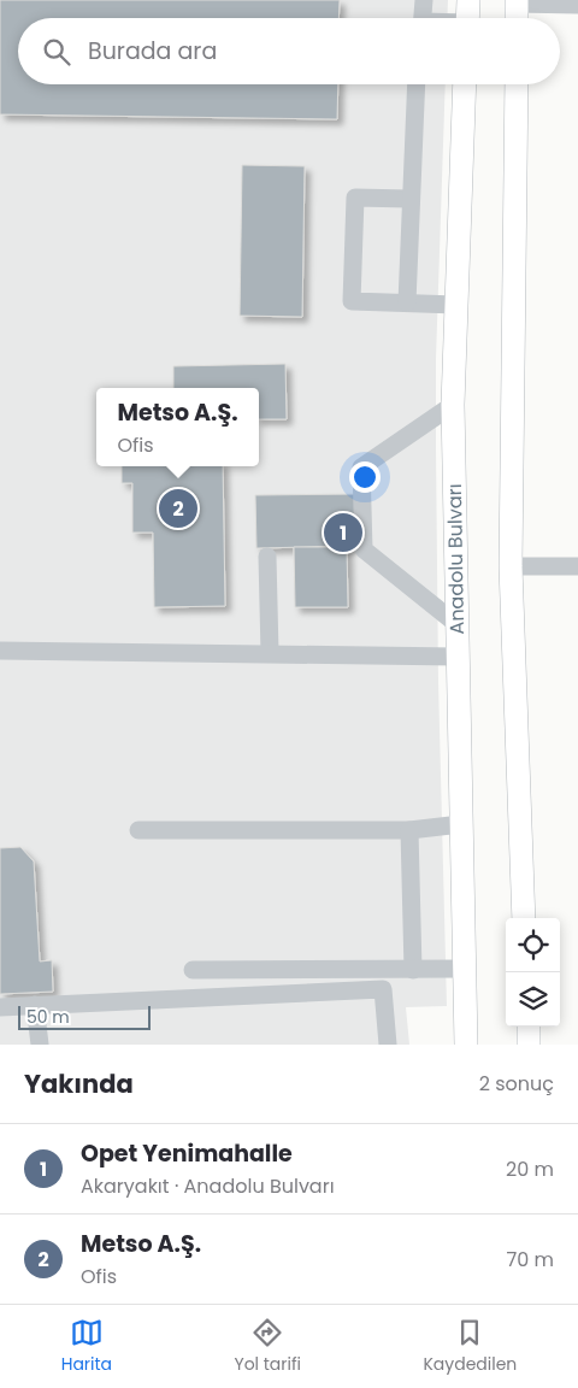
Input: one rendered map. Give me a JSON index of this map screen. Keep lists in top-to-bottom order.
{
  "streets": {
    "main road": ["Anadolu Bulvarı"]
  },
  "scale_bar": "50 m",
  "page": {
    "search": "Burada ara",
    "popup": ["Metso A.Ş.", "Ofis"],
    "pins": ["2", "1"],
    "scale": "50 m",
    "heading": ["Yakında", "2 sonuç"],
    "list": [
      {
        "mark": "1",
        "name": "Opet Yenimahalle",
        "note": "Akaryakıt · Anadolu Bulvarı",
        "value": "20 m"
      },
      {
        "mark": "2",
        "name": "Metso A.Ş.",
        "note": "Ofis",
        "value": "70 m"
      }
    ],
    "nav": ["Harita", "Yol tarifi", "Kaydedilen"]
  }
}
